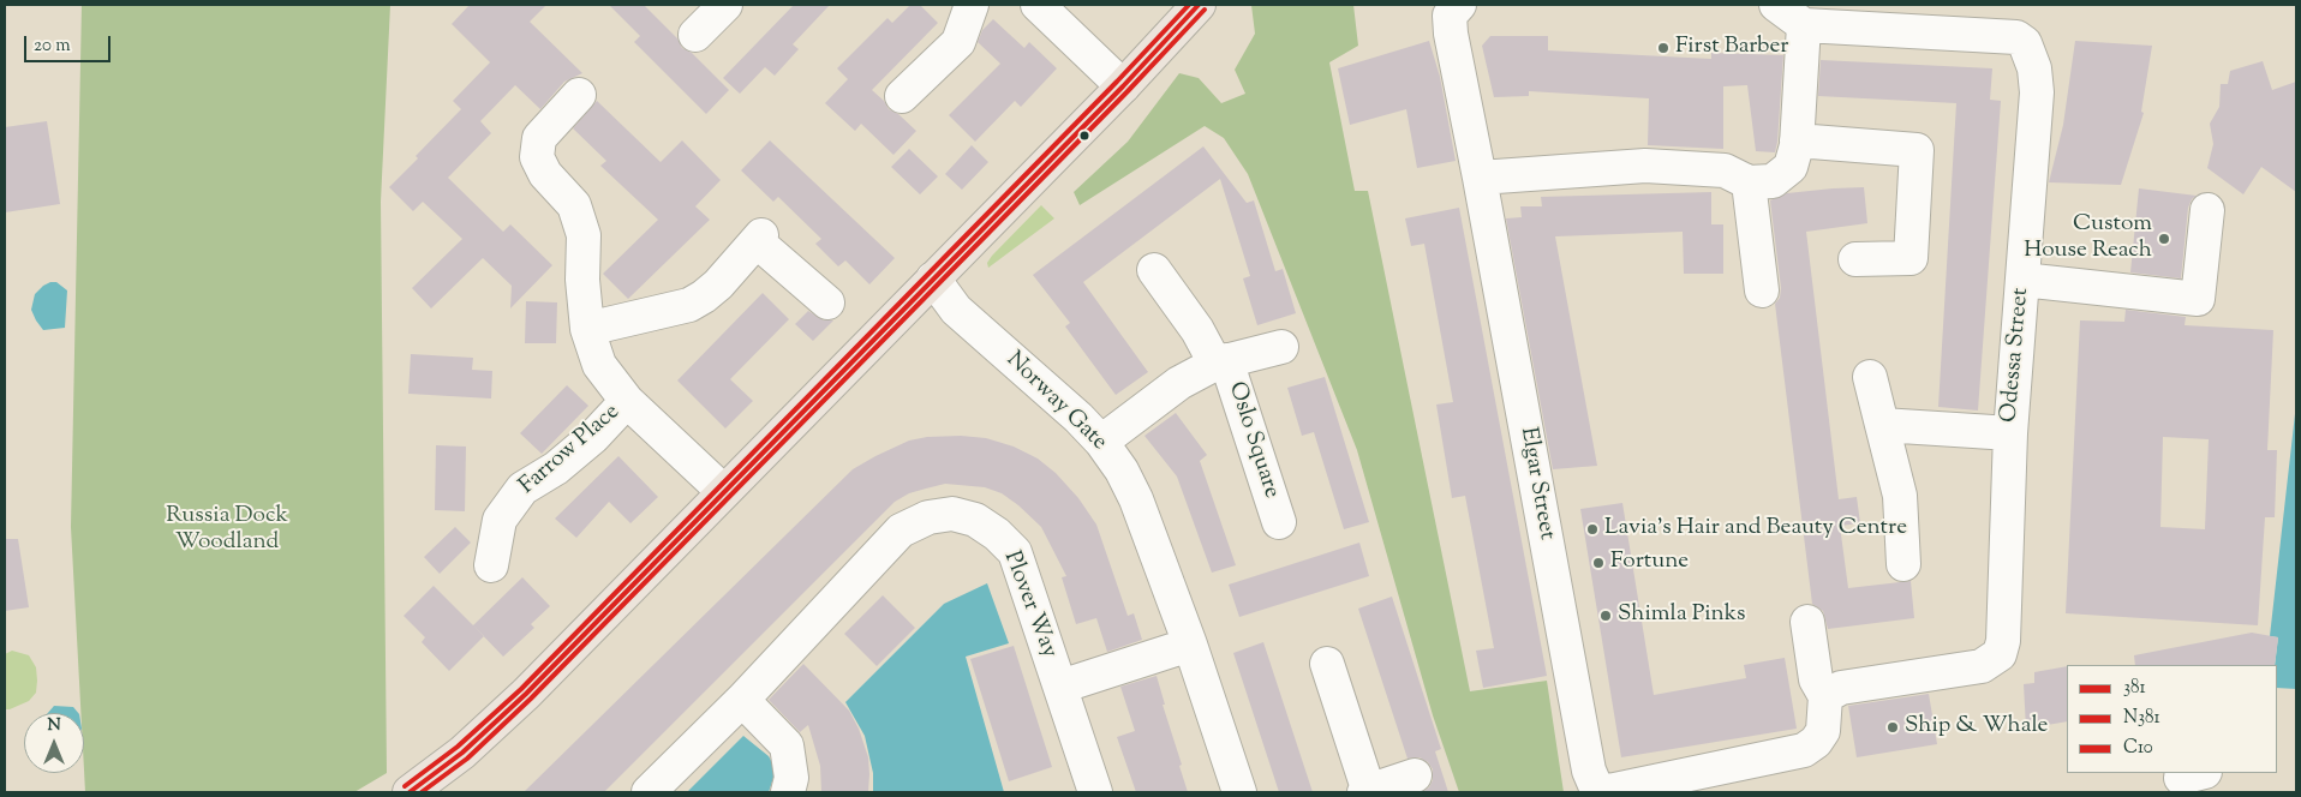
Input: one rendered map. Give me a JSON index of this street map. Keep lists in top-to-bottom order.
{
  "streets": {
    "street": [
      "Odessa Street",
      "Norway Gate",
      "Oslo Square",
      "Farrow Place",
      "Elgar Street",
      "Plover Way"
    ]
  },
  "crossings": [
    ["Odessa Street", "Elgar Street"],
    ["Norway Gate", "Oslo Square"]
  ],
  "parks": ["Russia Dock Woodland"],
  "places": [
    "First Barber",
    "Custom House Reach",
    "Lavia's Hair and Beauty Centre",
    "Fortune",
    "Shimla Pinks",
    "Ship & Whale"
  ],
  "lines": ["transit line 381", "transit line C10", "transit line N381"],
  "legend": ["381", "N381", "C10"],
  "scale_bar": "20 m",
  "north": "top"
}
